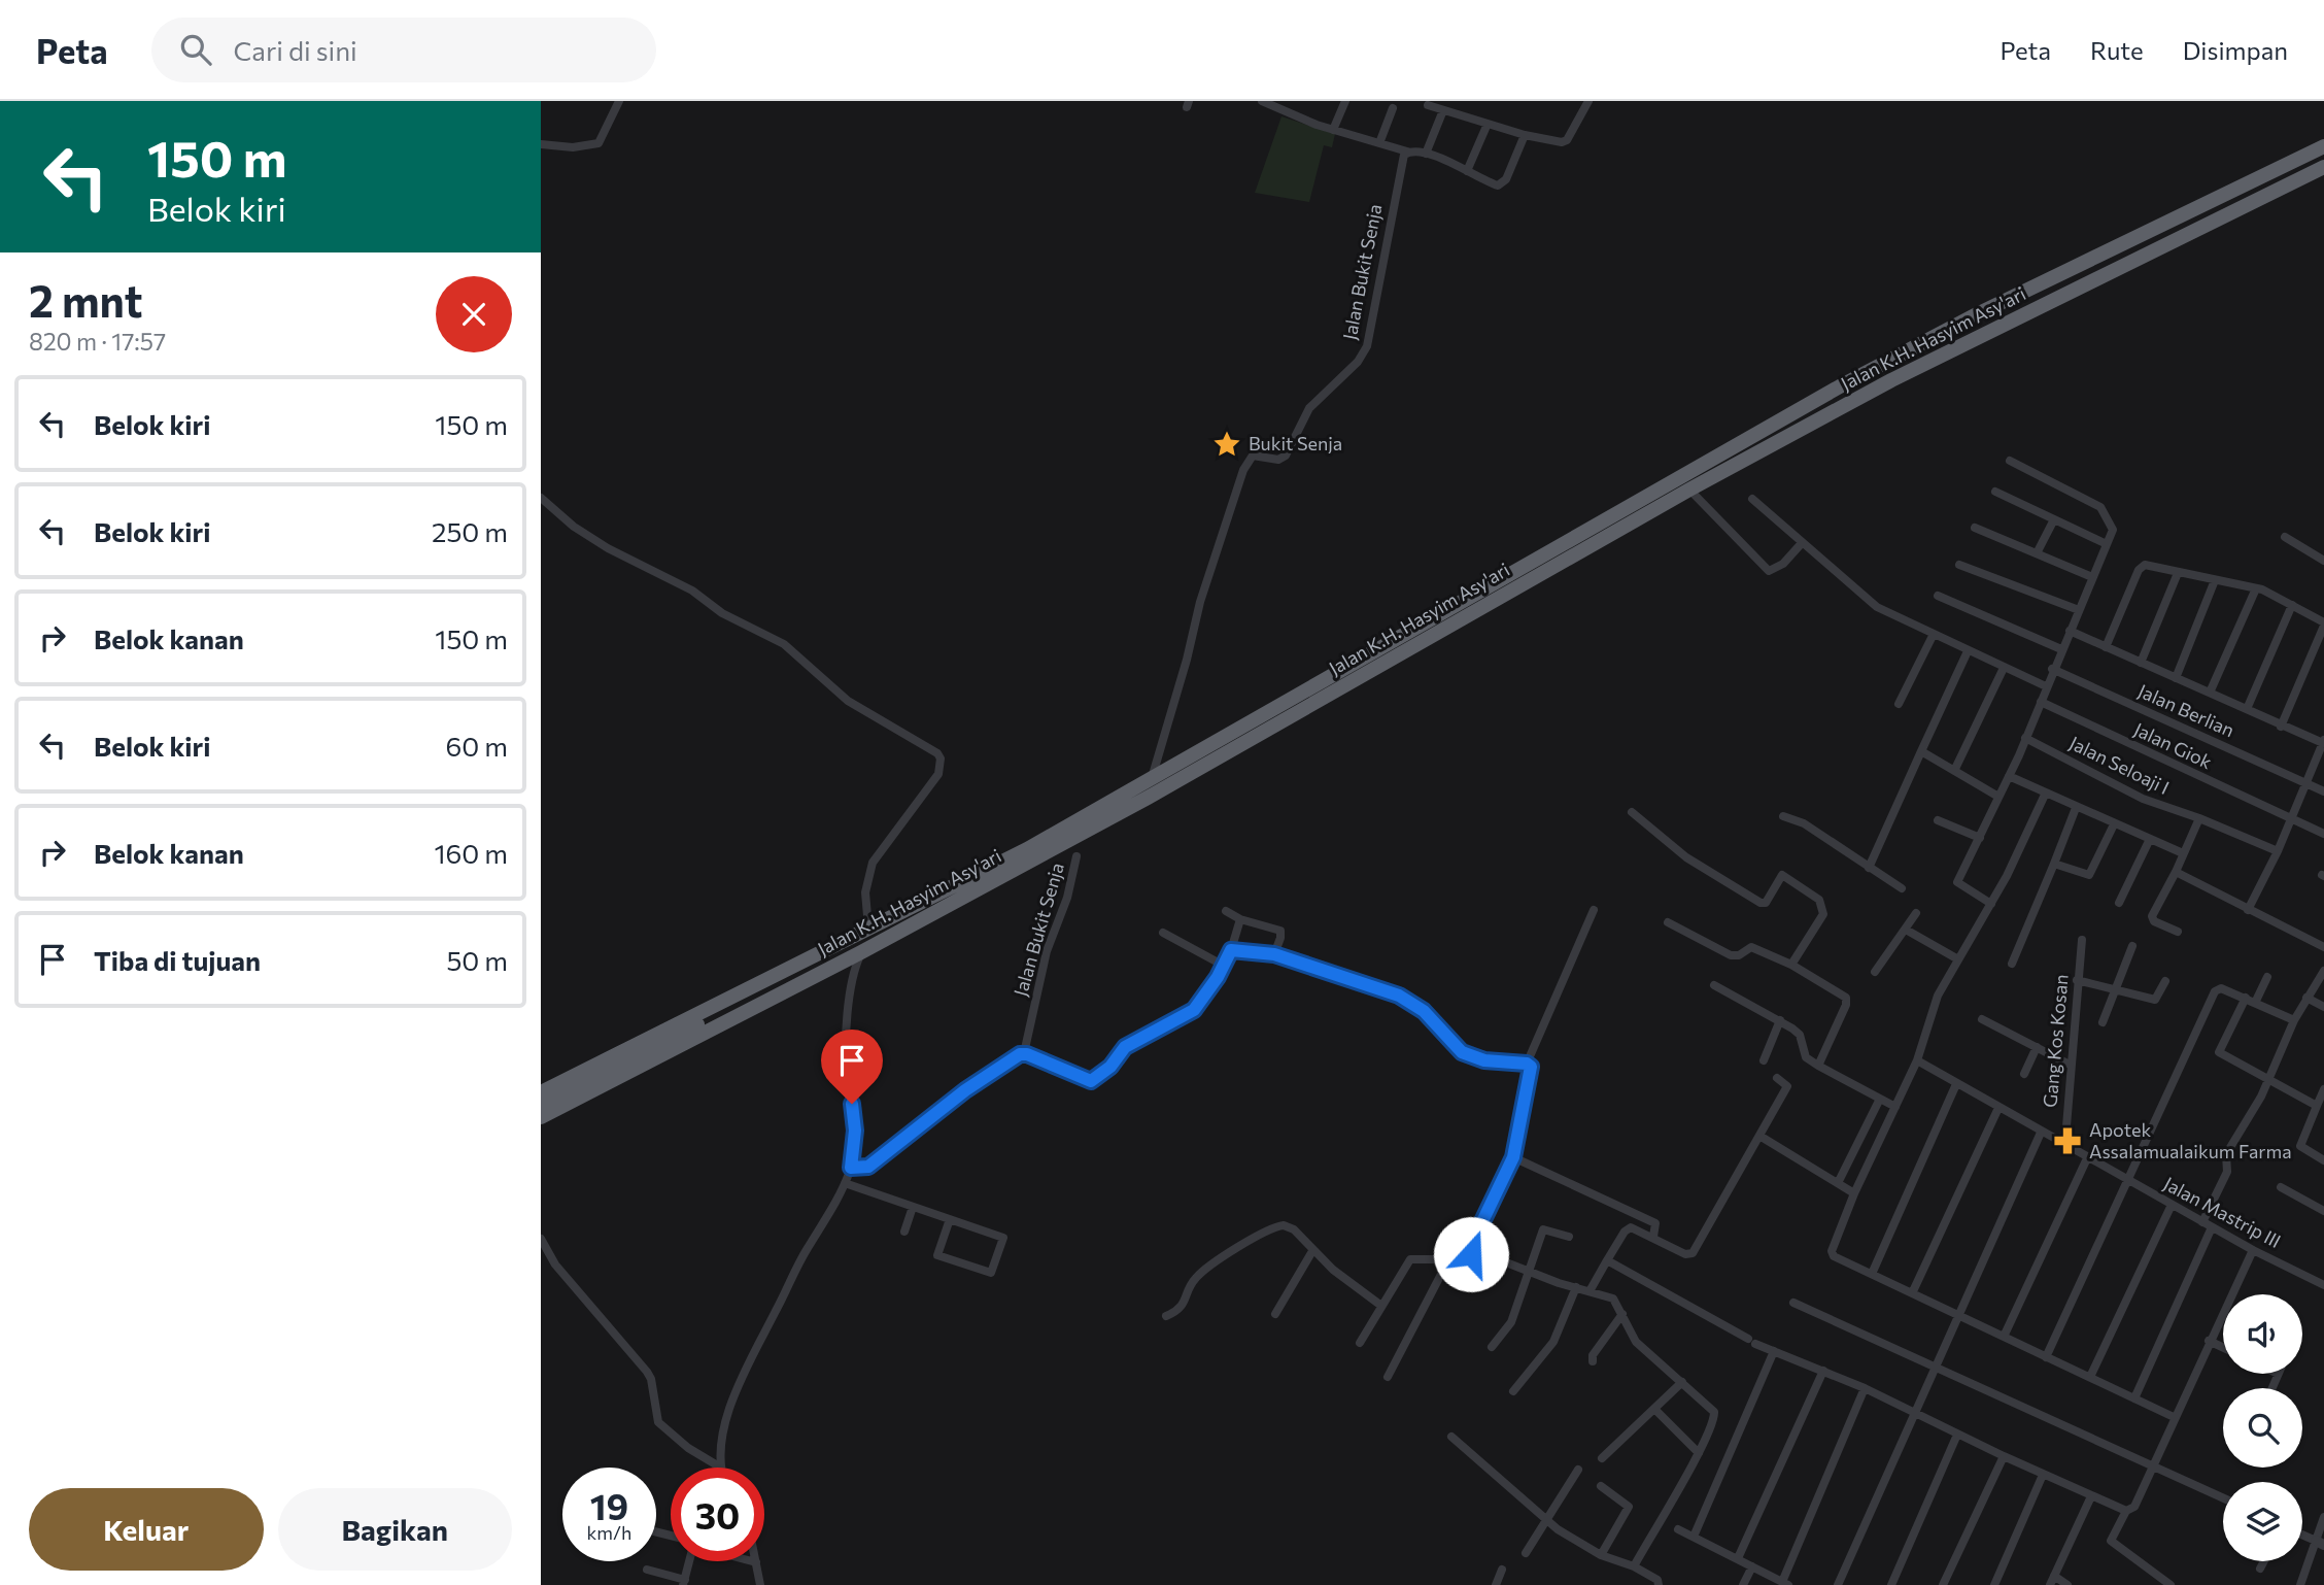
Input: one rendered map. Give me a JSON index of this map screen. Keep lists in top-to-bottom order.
{
  "streets": {
    "highway": ["Jalan K.H. Hasyim Asy'ari"],
    "street": [
      "Jalan Bukit Senja",
      "Jalan Berlian",
      "Jalan Giok",
      "Jalan Seloaji I",
      "Gang Kos Kosan",
      "Jalan Mastrip III"
    ]
  },
  "crossings": [
    ["Jalan Bukit Senja", "Jalan K.H. Hasyim Asy'ari"],
    ["Gang Kos Kosan", "Jalan Mastrip III"]
  ],
  "places": {
    "place": ["Bukit Senja"],
    "pharmacy": ["Apotek Assalamualaikum Farma"]
  },
  "page": {
    "header": "Peta",
    "search": "Cari di sini",
    "nav": ["Peta", "Rute", "Disimpan"],
    "turn": ["150 m", "Belok kiri"],
    "heading": ["2 mnt", "820 m · 17:57"],
    "list": [
      {
        "name": "Belok kiri",
        "value": "150 m"
      },
      {
        "name": "Belok kiri",
        "value": "250 m"
      },
      {
        "name": "Belok kanan",
        "value": "150 m"
      },
      {
        "name": "Belok kiri",
        "value": "60 m"
      },
      {
        "name": "Belok kanan",
        "value": "160 m"
      },
      {
        "name": "Tiba di tujuan",
        "value": "50 m"
      }
    ],
    "speed": "19 km/h",
    "limit": "30",
    "buttons": ["Keluar", "Bagikan"]
  }
}
